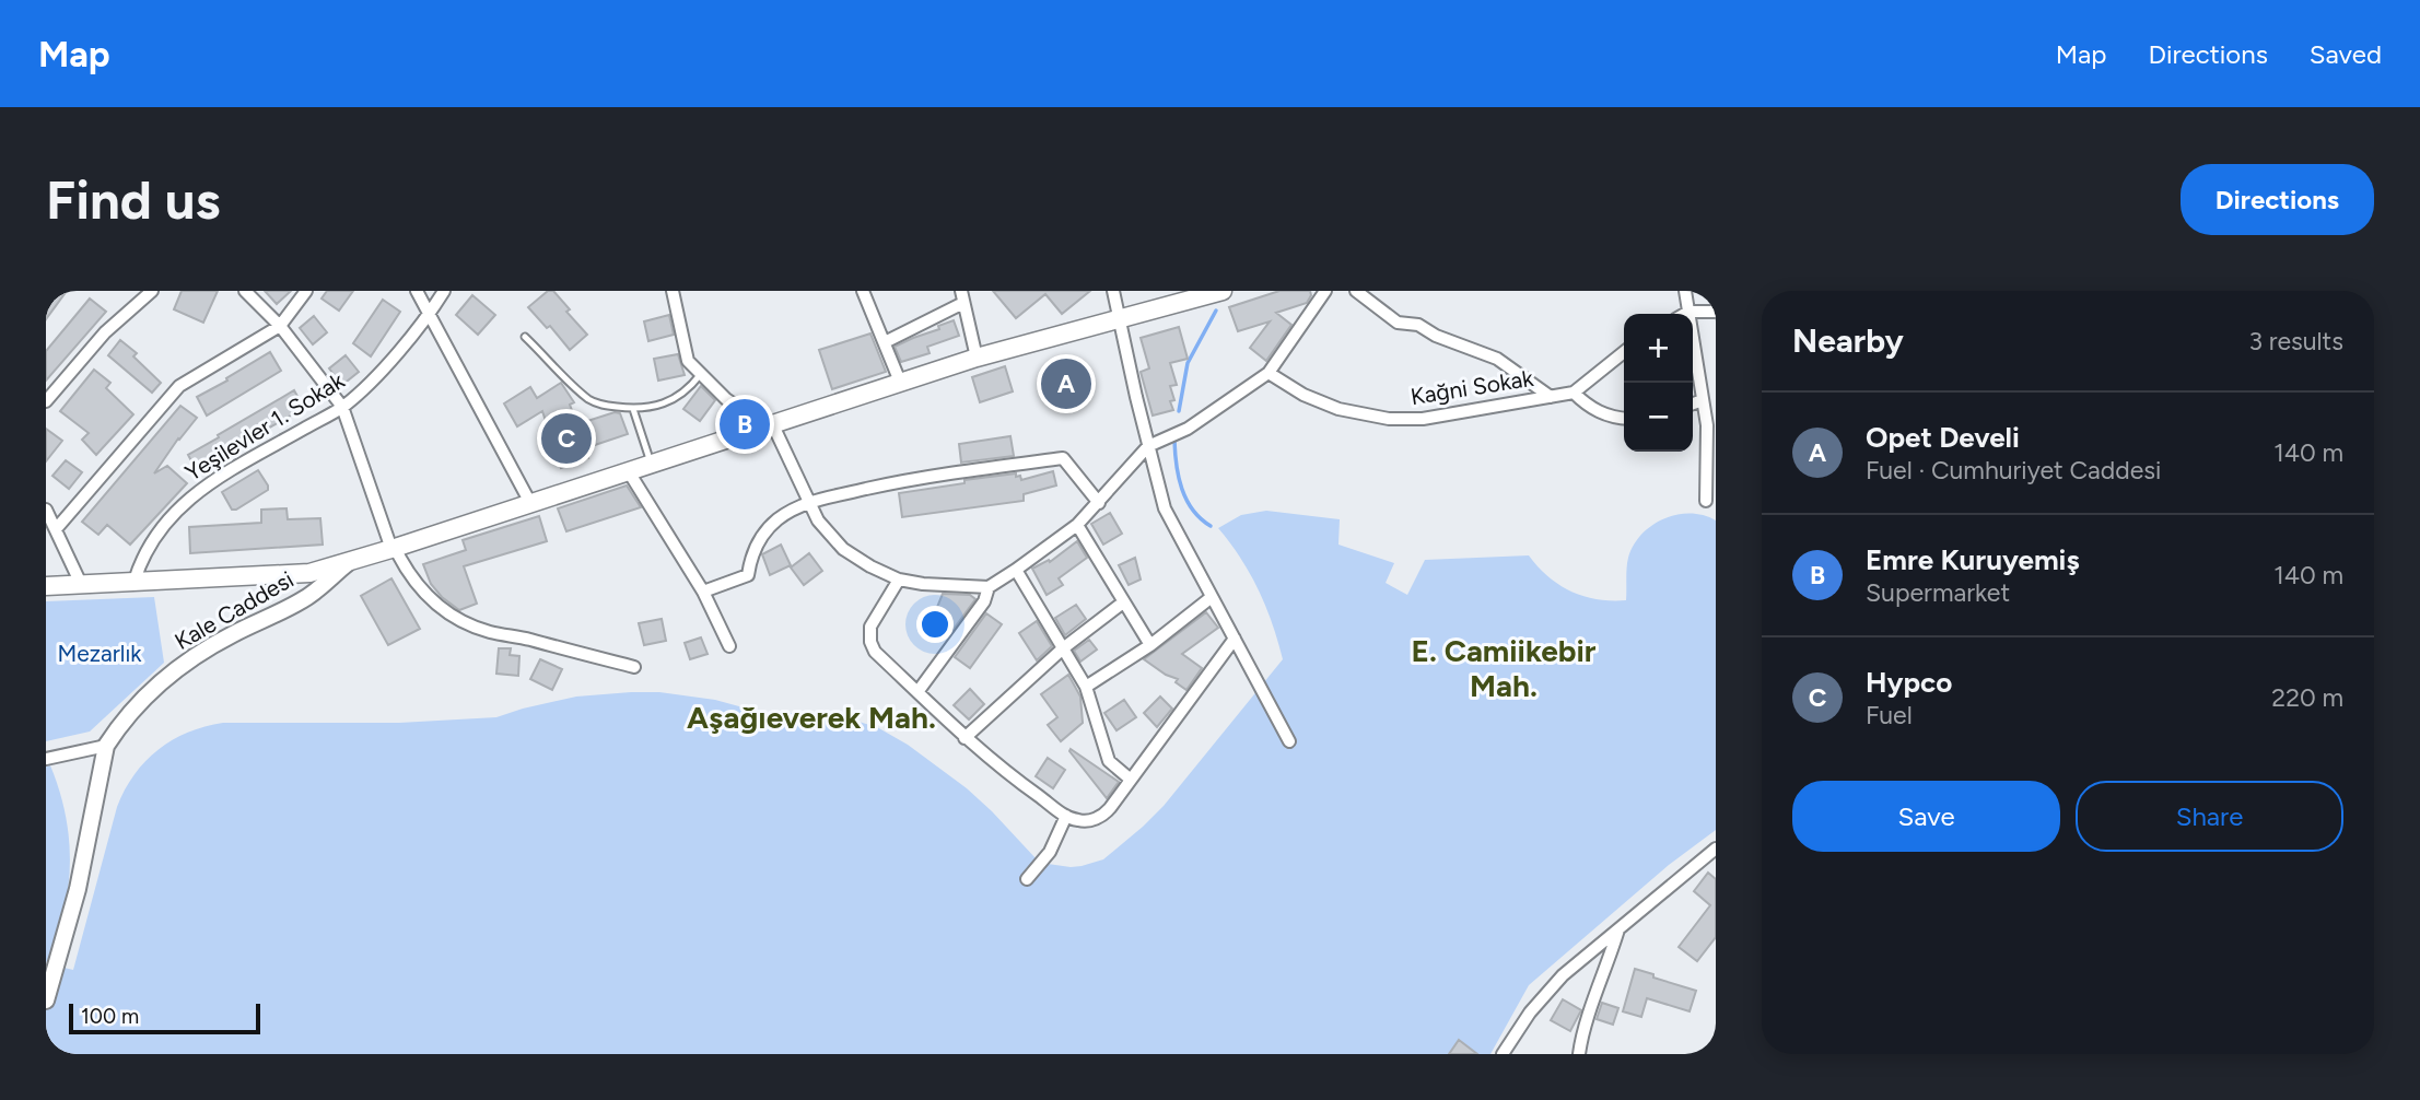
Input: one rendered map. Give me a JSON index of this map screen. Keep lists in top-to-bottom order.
{
  "streets": {
    "street": ["Kağni Sokak", "Yeşilevler 1. Sokak", "Kale Caddesi"]
  },
  "districts": ["E. Camiikebir Mah.", "Aşağıeverek Mah."],
  "parks": ["Mezarlık"],
  "scale_bar": "100 m",
  "page": {
    "header": "Map",
    "nav": ["Map", "Directions", "Saved"],
    "buttons": [
      "Directions",
      ["Save", "Share"]
    ],
    "title": "Find us",
    "heading": ["Nearby", "3 results"],
    "map_buttons": ["+", "−"],
    "pins": ["A", "B", "C"],
    "list": [
      {
        "mark": "A",
        "name": "Opet Develi",
        "note": "Fuel · Cumhuriyet Caddesi",
        "value": "140 m"
      },
      {
        "mark": "B",
        "name": "Emre Kuruyemiş",
        "note": "Supermarket",
        "value": "140 m"
      },
      {
        "mark": "C",
        "name": "Hypco",
        "note": "Fuel",
        "value": "220 m"
      }
    ],
    "scale": "100 m"
  }
}
